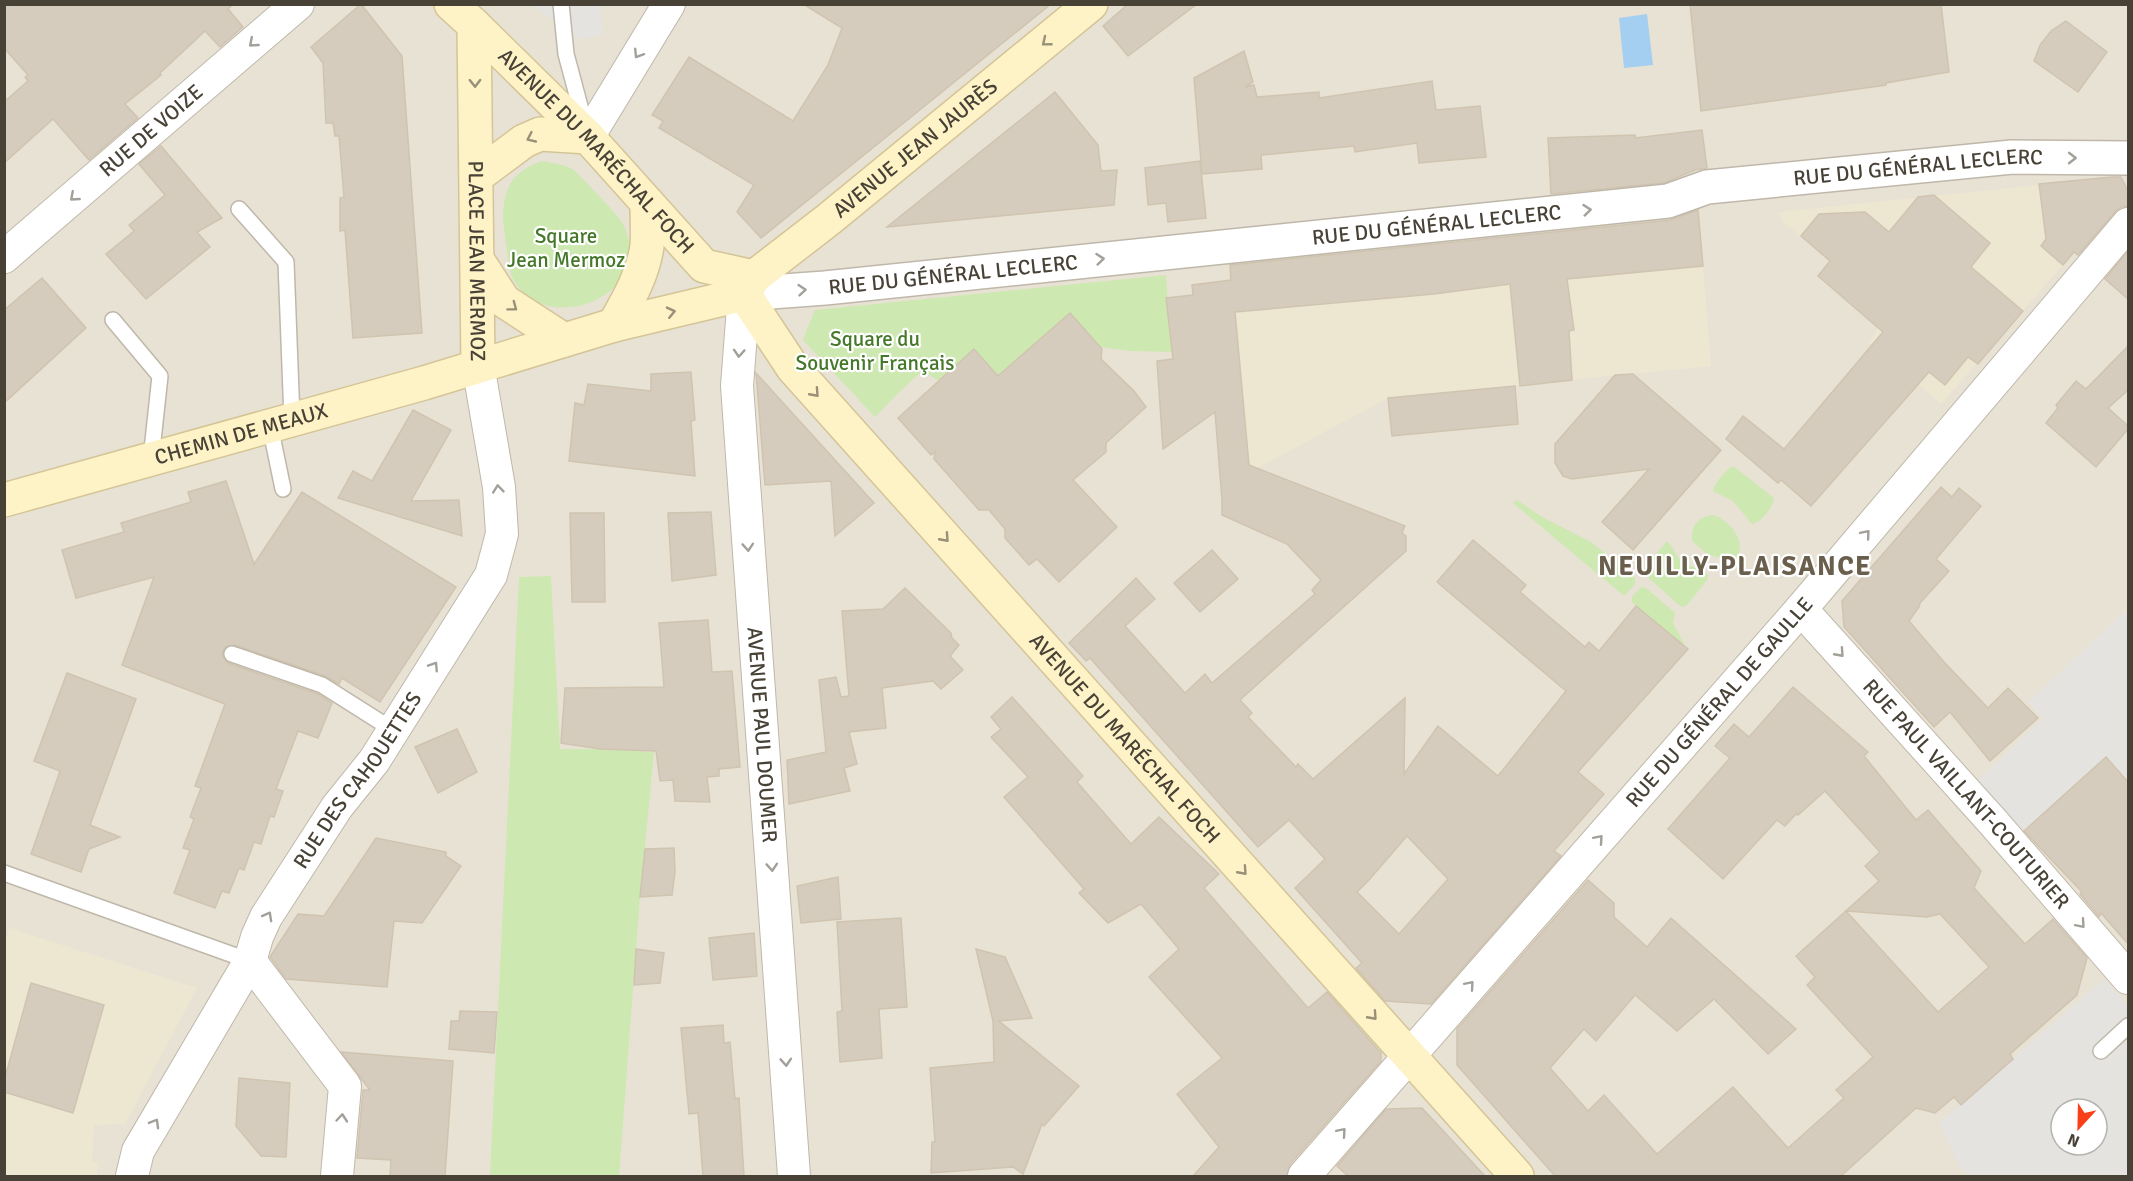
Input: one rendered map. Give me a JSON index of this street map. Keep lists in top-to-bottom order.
{
  "streets": {
    "main road": [
      "AVENUE JEAN JAURÈS",
      "AVENUE DU MARÉCHAL FOCH",
      "PLACE JEAN MERMOZ",
      "CHEMIN DE MEAUX"
    ],
    "street": [
      "RUE DE VOIZE",
      "RUE DU GÉNÉRAL LECLERC",
      "RUE DU GÉNÉRAL DE GAULLE",
      "AVENUE PAUL DOUMER",
      "RUE DES CAHOUETTES",
      "RUE PAUL VAILLANT-COUTURIER"
    ]
  },
  "crossings": [
    ["AVENUE JEAN JAURÈS", "AVENUE DU MARÉCHAL FOCH"],
    ["AVENUE JEAN JAURÈS", "RUE DU GÉNÉRAL LECLERC"],
    ["AVENUE JEAN JAURÈS", "PLACE JEAN MERMOZ"],
    ["AVENUE JEAN JAURÈS", "AVENUE PAUL DOUMER"],
    ["AVENUE DU MARÉCHAL FOCH", "RUE DU GÉNÉRAL LECLERC"],
    ["AVENUE DU MARÉCHAL FOCH", "PLACE JEAN MERMOZ"],
    ["AVENUE DU MARÉCHAL FOCH", "RUE DU GÉNÉRAL DE GAULLE"],
    ["AVENUE DU MARÉCHAL FOCH", "AVENUE PAUL DOUMER"],
    ["RUE DU GÉNÉRAL LECLERC", "PLACE JEAN MERMOZ"],
    ["RUE DU GÉNÉRAL LECLERC", "AVENUE PAUL DOUMER"],
    ["PLACE JEAN MERMOZ", "CHEMIN DE MEAUX"],
    ["PLACE JEAN MERMOZ", "AVENUE PAUL DOUMER"],
    ["PLACE JEAN MERMOZ", "RUE DES CAHOUETTES"],
    ["CHEMIN DE MEAUX", "RUE DES CAHOUETTES"],
    ["RUE DU GÉNÉRAL DE GAULLE", "RUE PAUL VAILLANT-COUTURIER"]
  ],
  "one_way": [
    "RUE DE VOIZE",
    "AVENUE JEAN JAURÈS",
    "AVENUE DU MARÉCHAL FOCH",
    "RUE DU GÉNÉRAL LECLERC",
    "RUE DU GÉNÉRAL DE GAULLE",
    "AVENUE PAUL DOUMER",
    "RUE DES CAHOUETTES",
    "RUE PAUL VAILLANT-COUTURIER"
  ],
  "districts": ["NEUILLY-PLAISANCE"],
  "parks": ["Square Jean Mermoz", "Square du Souvenir Français"],
  "north": "bottom"
}
